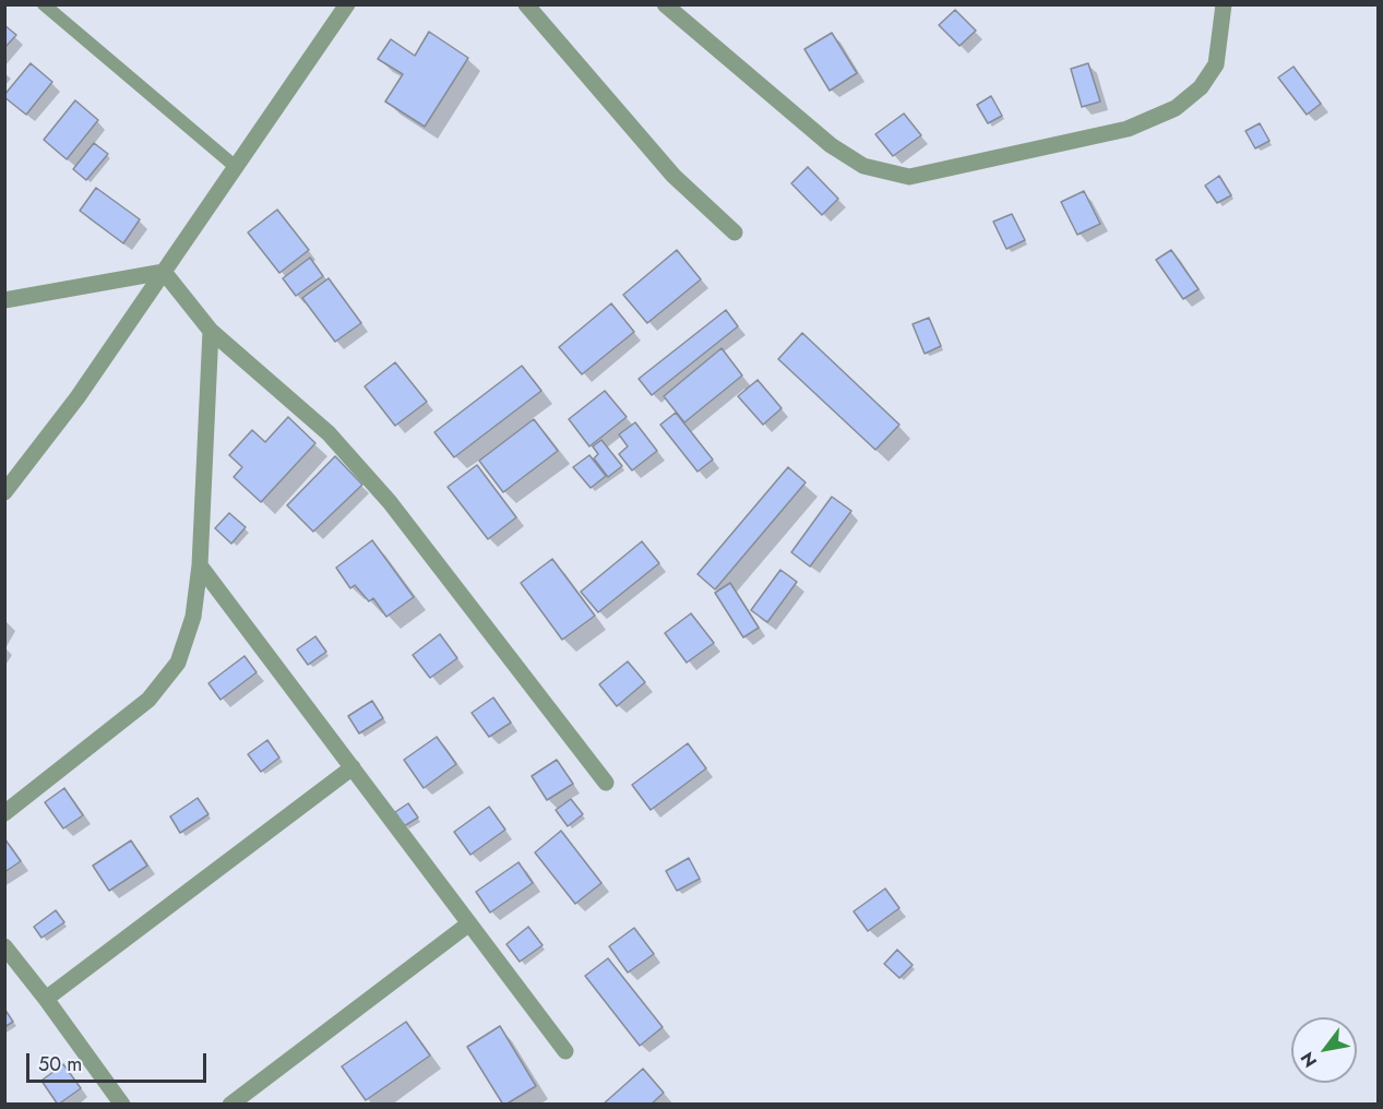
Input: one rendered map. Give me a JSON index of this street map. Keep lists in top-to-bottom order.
{
  "scale_bar": "50 m",
  "north": "bottom left"
}
